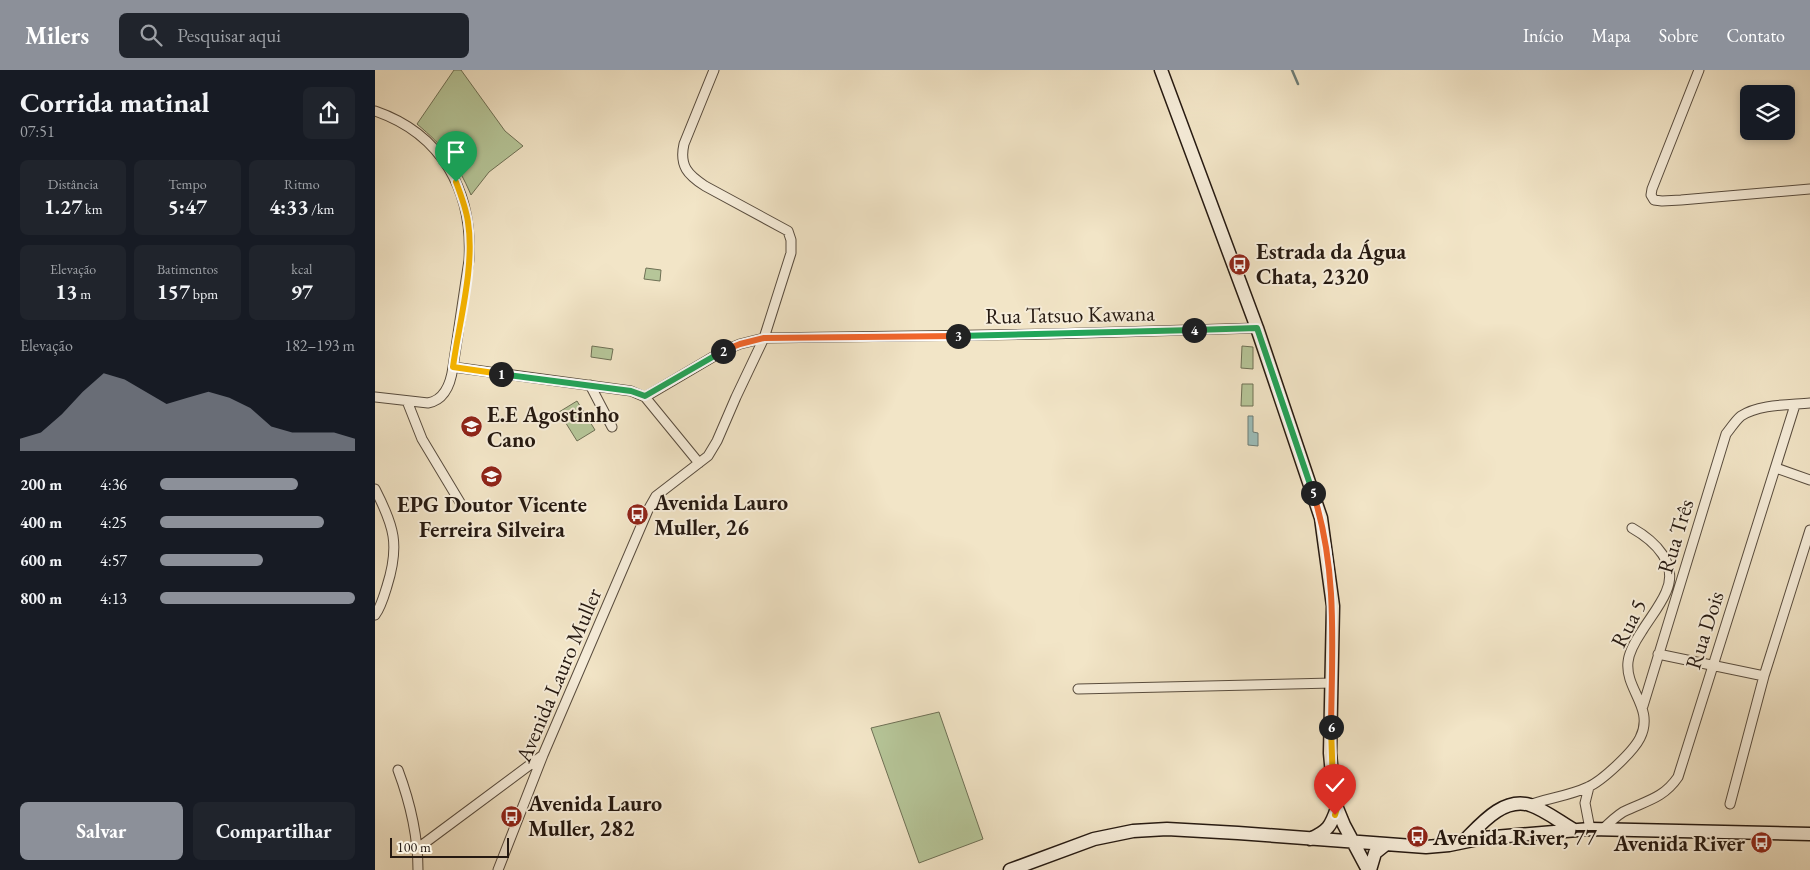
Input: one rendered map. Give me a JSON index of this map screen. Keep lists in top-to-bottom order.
{
  "streets": {
    "street": [
      "Rua Tatsuo Kawana",
      "Rua Três",
      "Rua 5",
      "Rua Dois",
      "Avenida Lauro Muller"
    ]
  },
  "crossings": [
    ["Rua Três", "Rua 5"],
    ["Rua Três", "Rua Dois"]
  ],
  "places": {
    "bus stop": [
      "Estrada da Água Chata, 2320",
      "Avenida Lauro Muller, 26",
      "Avenida Lauro Muller, 282",
      "Avenida River, 77",
      "Avenida River"
    ],
    "school or university": ["E.E Agostinho Cano", "EPG Doutor Vicente Ferreira Silveira"]
  },
  "scale_bar": "100 m",
  "page": {
    "header": "Milers",
    "search": "Pesquisar aqui",
    "nav": [
      "Início",
      "Mapa",
      "Sobre",
      "Contato"
    ],
    "heading": ["Corrida matinal", "07:51"],
    "stats": [
      ["Distância", "1.27 km"],
      ["Tempo", "5:47"],
      ["Ritmo", "4:33 /km"],
      ["Elevação", "13 m"],
      ["Batimentos", "157 bpm"],
      ["kcal", "97"]
    ],
    "pins": [
      "4",
      "3",
      "2",
      "1",
      "5",
      "6"
    ],
    "chart": ["Elevação", "182–193 m"],
    "list": [
      {
        "name": "200 m",
        "note": "4:36"
      },
      {
        "name": "400 m",
        "note": "4:25"
      },
      {
        "name": "600 m",
        "note": "4:57"
      },
      {
        "name": "800 m",
        "note": "4:13"
      }
    ],
    "buttons": ["Salvar", "Compartilhar"],
    "scale": "100 m"
  }
}
